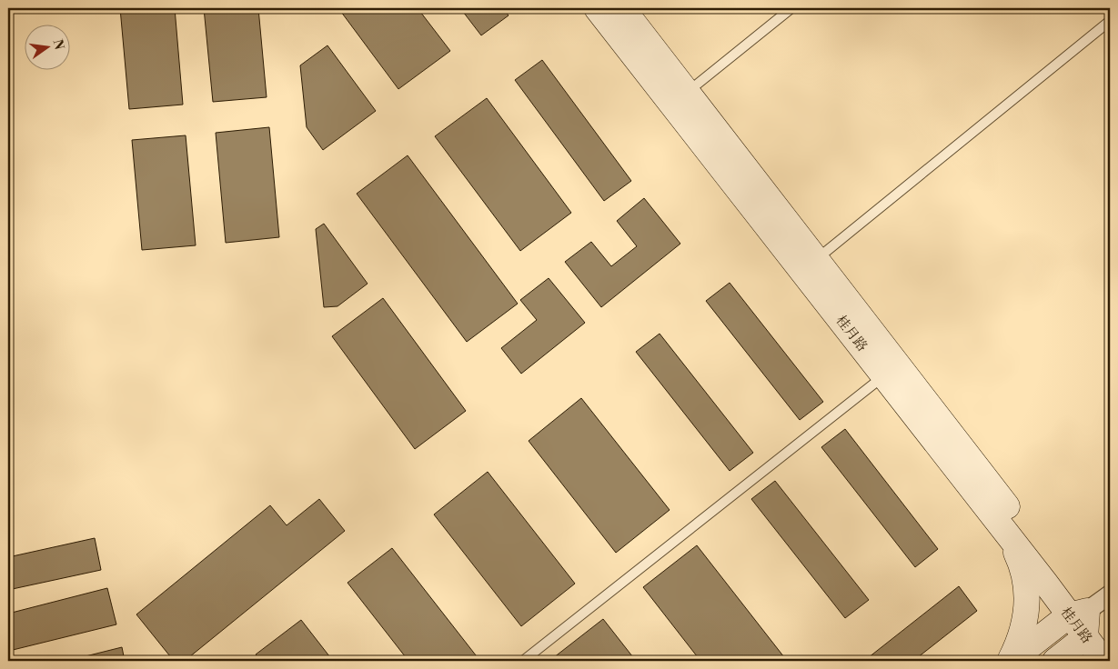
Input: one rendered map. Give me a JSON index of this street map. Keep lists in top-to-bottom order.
{
  "streets": {
    "main road": ["桂月路"]
  },
  "north": "right"
}
